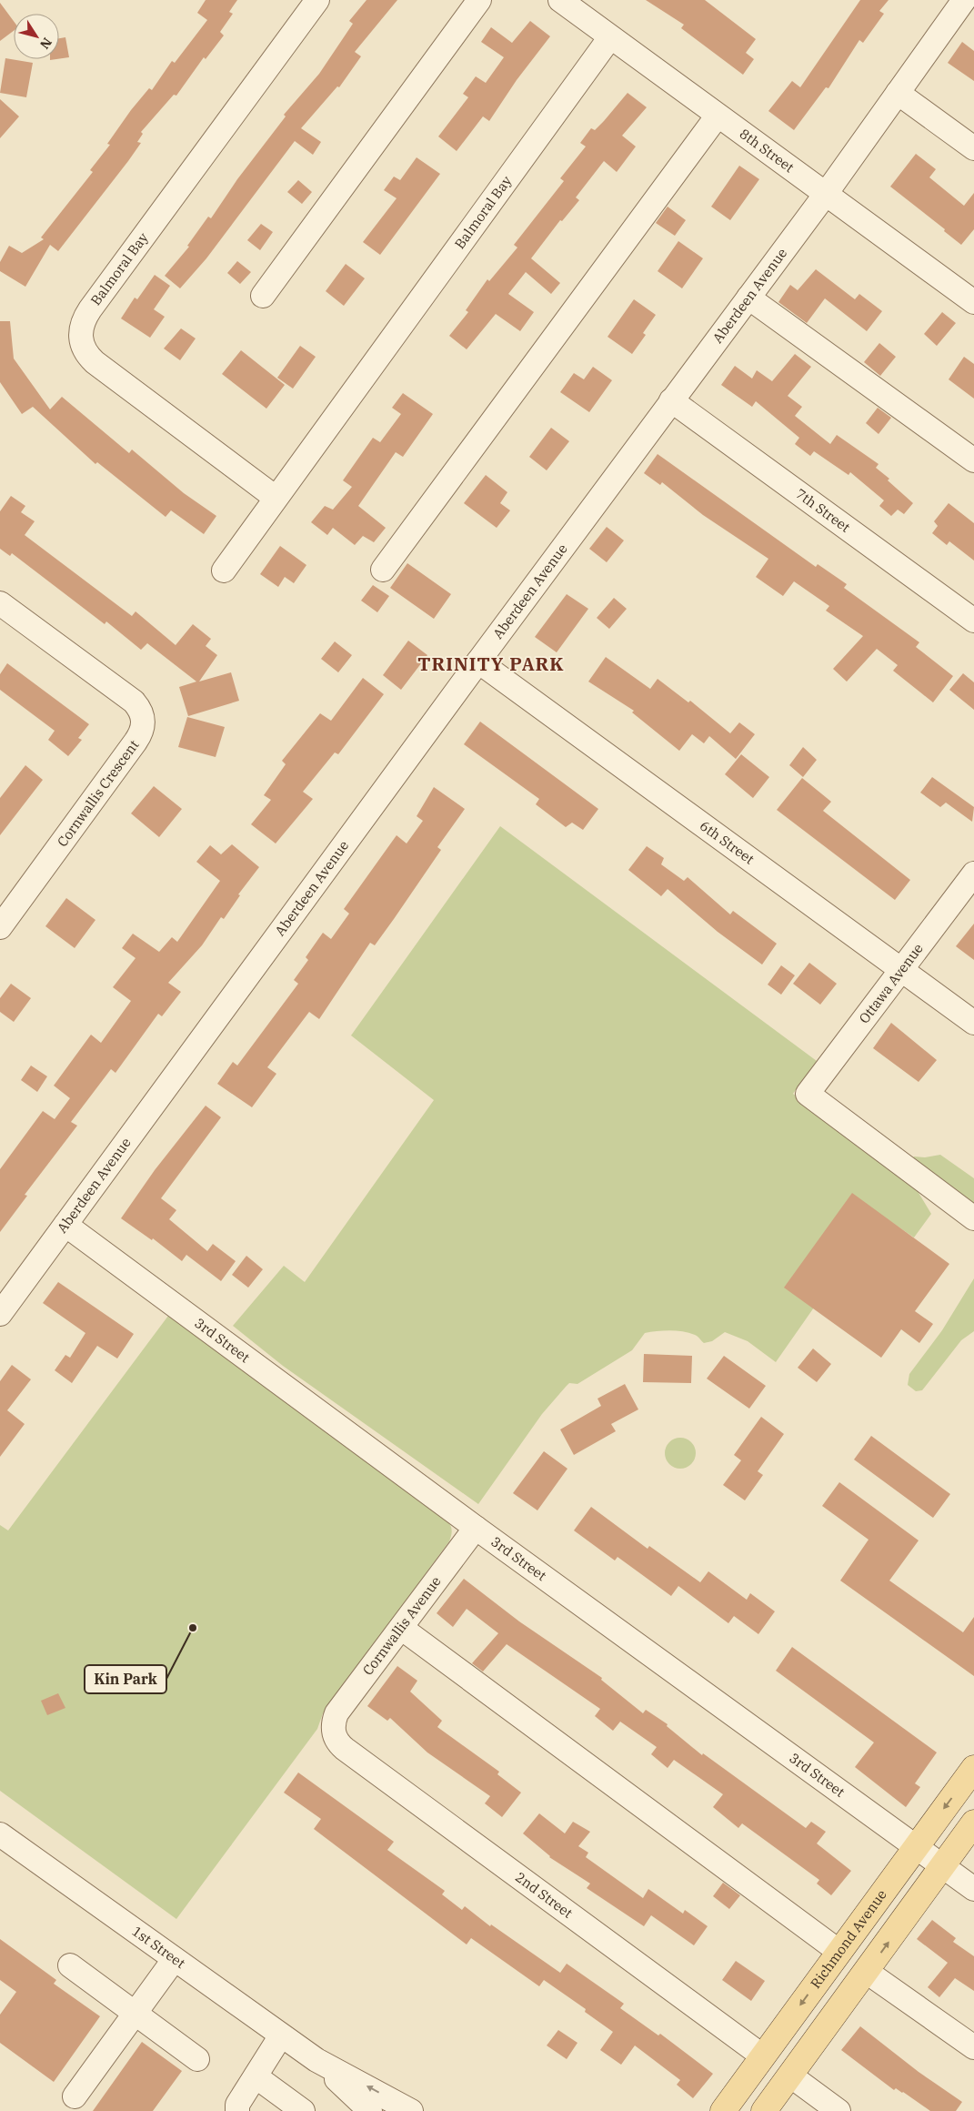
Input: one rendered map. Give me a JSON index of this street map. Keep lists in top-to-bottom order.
{
  "streets": {
    "main road": ["Richmond Avenue"],
    "street": [
      "8th Street",
      "Balmoral Bay",
      "Aberdeen Avenue",
      "7th Street",
      "Cornwallis Crescent",
      "6th Street",
      "Ottawa Avenue",
      "3rd Street",
      "Cornwallis Avenue",
      "2nd Street",
      "1st Street"
    ]
  },
  "crossings": [
    ["8th Street", "Balmoral Bay"],
    ["8th Street", "Aberdeen Avenue"],
    ["Aberdeen Avenue", "7th Street"],
    ["Aberdeen Avenue", "6th Street"],
    ["Aberdeen Avenue", "3rd Street"],
    ["6th Street", "Ottawa Avenue"],
    ["3rd Street", "Cornwallis Avenue"],
    ["3rd Street", "Richmond Avenue"],
    ["Cornwallis Avenue", "2nd Street"],
    ["2nd Street", "Richmond Avenue"]
  ],
  "districts": ["TRINITY PARK"],
  "places": ["Kin Park"],
  "north": "bottom right"
}
